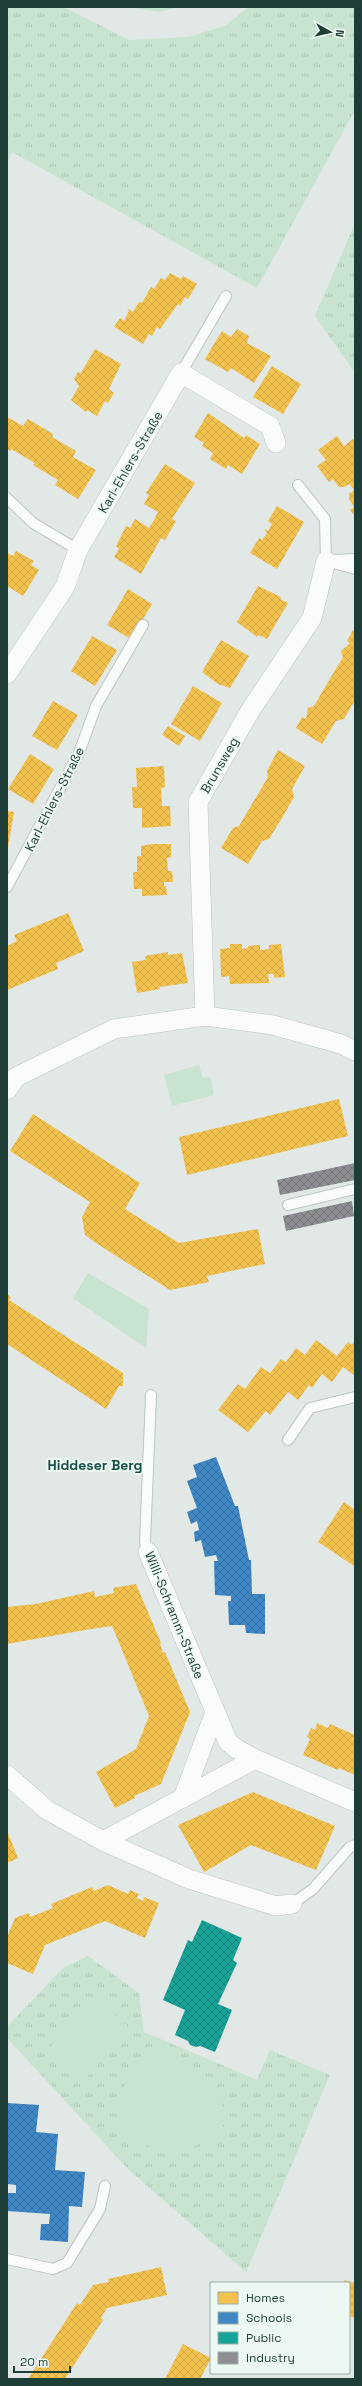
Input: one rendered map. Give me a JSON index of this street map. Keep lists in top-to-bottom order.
{
  "streets": {
    "street": ["Karl-Ehlers-Straße", "Brunsweg", "Willi-Schramm-Straße"]
  },
  "districts": ["Hiddeser Berg"],
  "legend": [
    "Homes",
    "Schools",
    "Public",
    "Industry"
  ],
  "scale_bar": "20 m",
  "north": "right"
}
